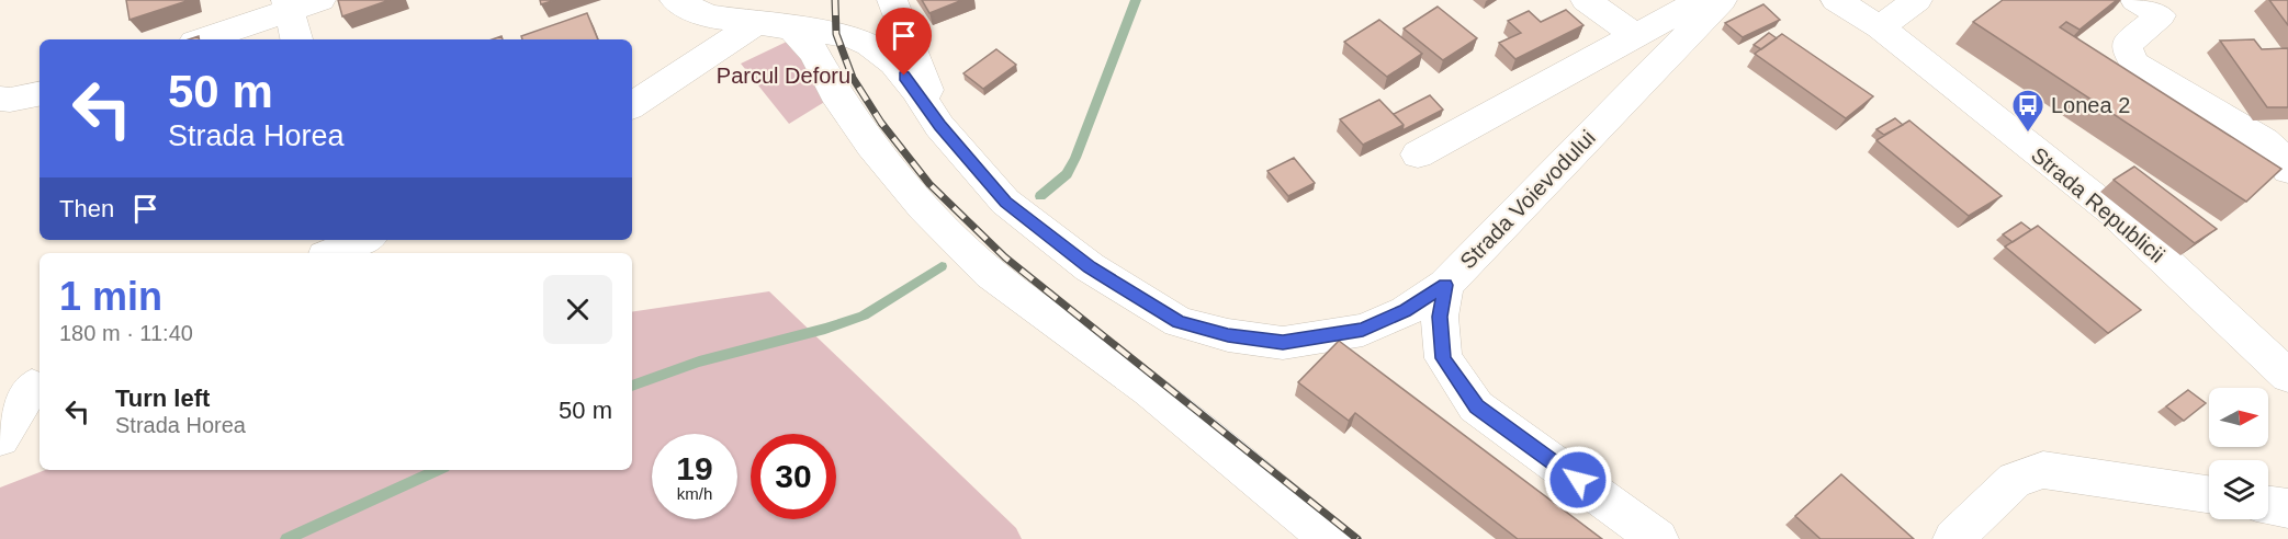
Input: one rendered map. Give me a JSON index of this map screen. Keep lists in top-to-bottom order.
{
  "streets": {
    "street": ["Strada Voievodului", "Strada Republicii"]
  },
  "parks": ["Parcul Deforu"],
  "places": {
    "bus stop": ["Lonea 2"]
  },
  "north": "right",
  "page": {
    "turn": ["50 m", "Strada Horea"],
    "then": "Then",
    "heading": ["1 min", "180 m · 11:40"],
    "list": [
      {
        "name": "Turn left",
        "note": "Strada Horea",
        "value": "50 m"
      }
    ],
    "speed": "19 km/h",
    "limit": "30"
  }
}
